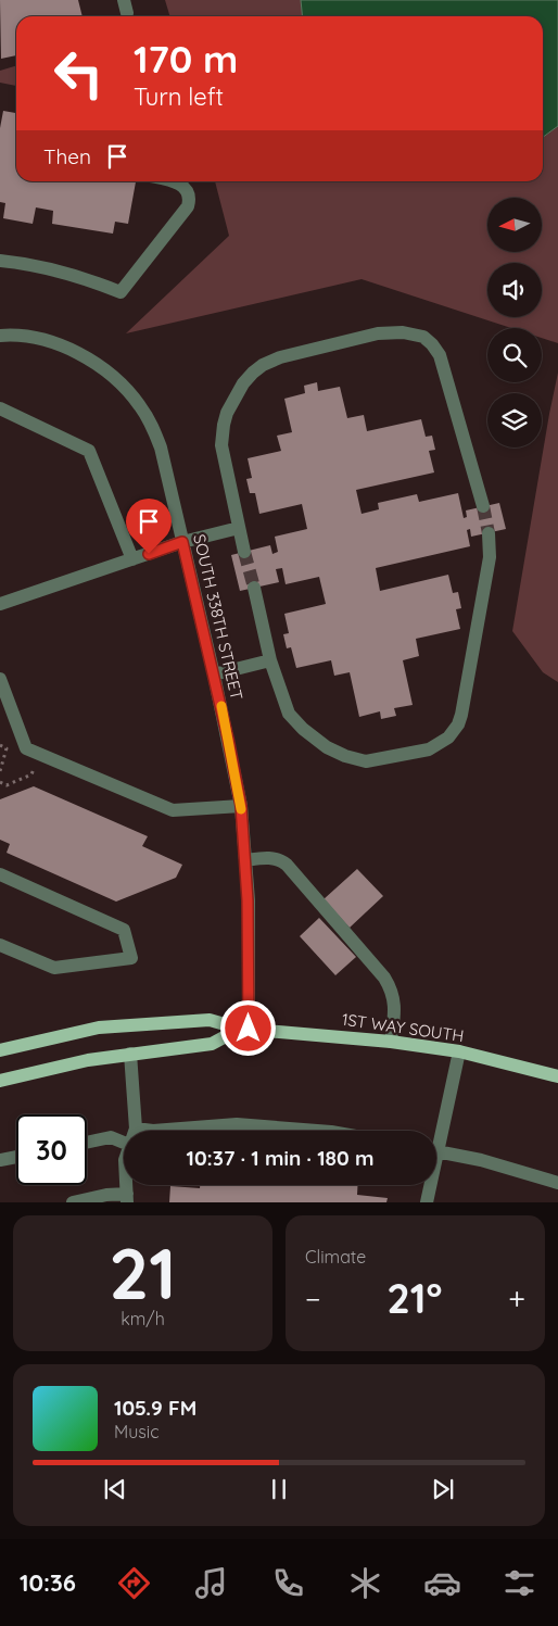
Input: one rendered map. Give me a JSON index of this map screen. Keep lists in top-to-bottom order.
{
  "streets": {
    "main road": ["1ST WAY SOUTH"],
    "street": ["SOUTH 338TH STREET"]
  },
  "crossings": [
    ["SOUTH 338TH STREET", "1ST WAY SOUTH"]
  ],
  "north": "left",
  "page": {
    "turn": ["170 m", "Turn left"],
    "then": "Then",
    "limit": "30",
    "trip": "10:37 · 1 min · 180 m",
    "tile": [
      ["21", "km/h"],
      "Climate"
    ],
    "heat": ["−", "21°", "+"],
    "song": ["105.9 FM", "Music"],
    "tabs": "10:36"
  }
}
